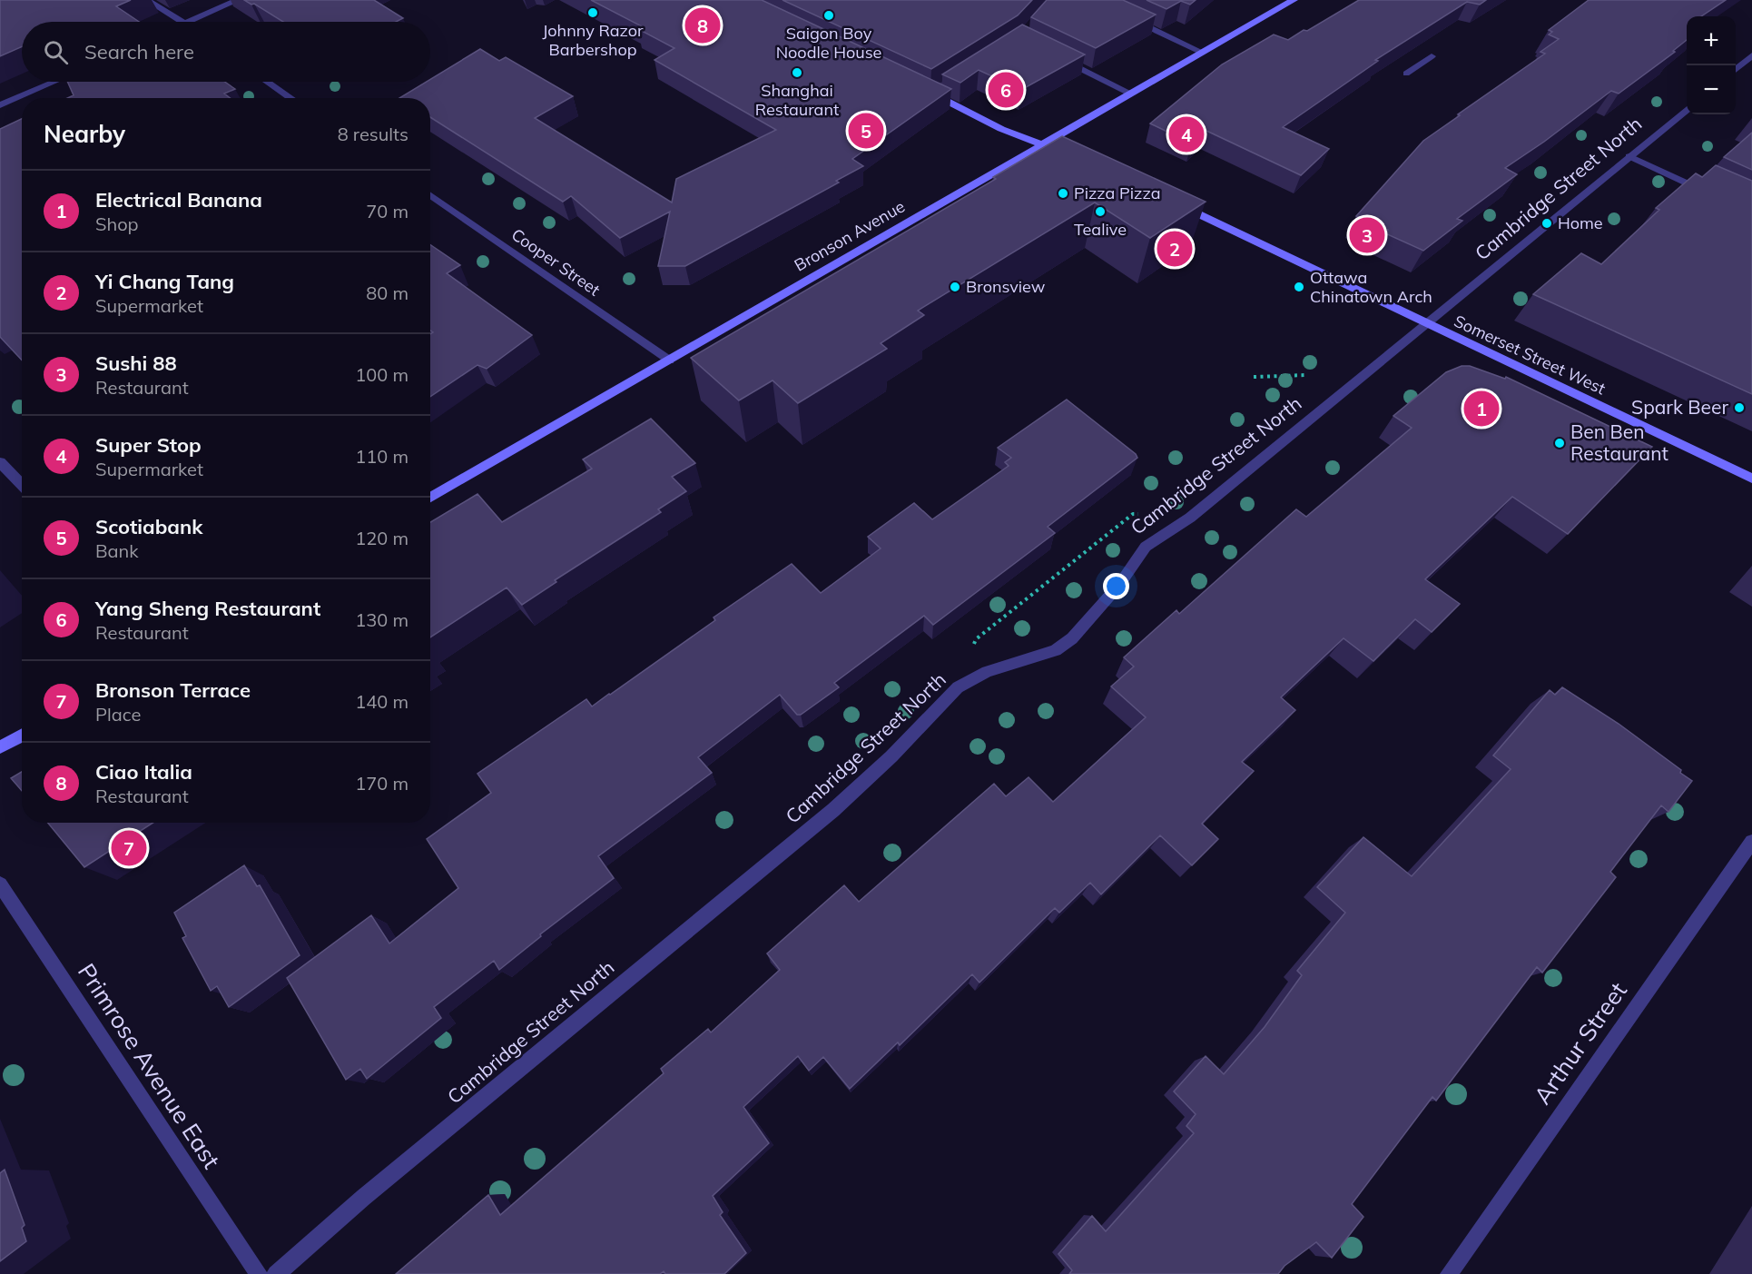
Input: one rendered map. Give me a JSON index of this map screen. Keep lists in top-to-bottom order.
{
  "streets": {
    "main road": ["Bronson Avenue", "Somerset Street West"],
    "street": [
      "Cambridge Street North",
      "Cooper Street",
      "Arthur Street",
      "Primrose Avenue East"
    ]
  },
  "crossings": [
    ["Cambridge Street North", "Somerset Street West"],
    ["Bronson Avenue", "Cooper Street"]
  ],
  "places": [
    "Johnny Razor Barbershop",
    "Saigon Boy Noodle House",
    "Shanghai Restaurant",
    "Pizza Pizza",
    "Tealive",
    "Home",
    "Bronsview",
    "Ottawa Chinatown Arch",
    "Spark Beer",
    "Ben Ben Restaurant"
  ],
  "page": {
    "pins": [
      "8",
      "6",
      "5",
      "4",
      "3",
      "2",
      "1",
      "7"
    ],
    "map_buttons": ["+", "−"],
    "search": "Search here",
    "heading": ["Nearby", "8 results"],
    "list": [
      {
        "mark": "1",
        "name": "Electrical Banana",
        "note": "Shop",
        "value": "70 m"
      },
      {
        "mark": "2",
        "name": "Yi Chang Tang",
        "note": "Supermarket",
        "value": "80 m"
      },
      {
        "mark": "3",
        "name": "Sushi 88",
        "note": "Restaurant",
        "value": "100 m"
      },
      {
        "mark": "4",
        "name": "Super Stop",
        "note": "Supermarket",
        "value": "110 m"
      },
      {
        "mark": "5",
        "name": "Scotiabank",
        "note": "Bank",
        "value": "120 m"
      },
      {
        "mark": "6",
        "name": "Yang Sheng Restaurant",
        "note": "Restaurant",
        "value": "130 m"
      },
      {
        "mark": "7",
        "name": "Bronson Terrace",
        "note": "Place",
        "value": "140 m"
      },
      {
        "mark": "8",
        "name": "Ciao Italia",
        "note": "Restaurant",
        "value": "170 m"
      }
    ]
  }
}
